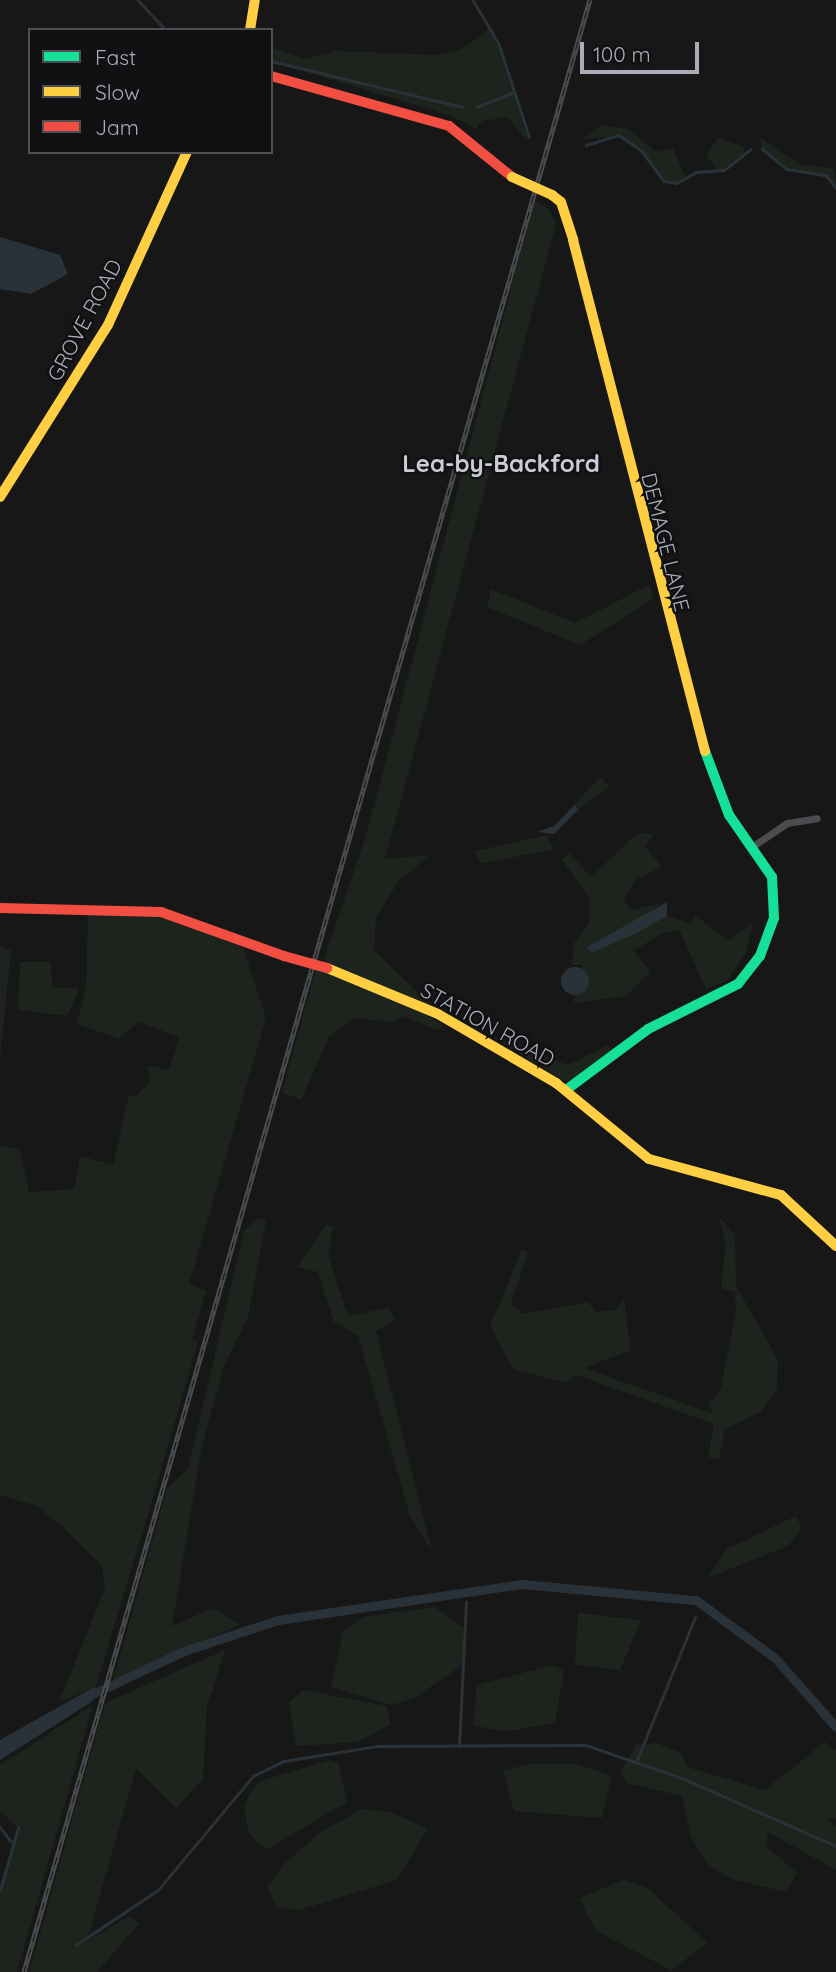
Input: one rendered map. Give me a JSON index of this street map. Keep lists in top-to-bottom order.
{
  "streets": {
    "street": ["GROVE ROAD", "DEMAGE LANE", "STATION ROAD"]
  },
  "crossings": [
    ["DEMAGE LANE", "STATION ROAD"]
  ],
  "districts": ["Lea-by-Backford"],
  "legend": ["Fast", "Slow", "Jam"],
  "scale_bar": "100 m"
}
